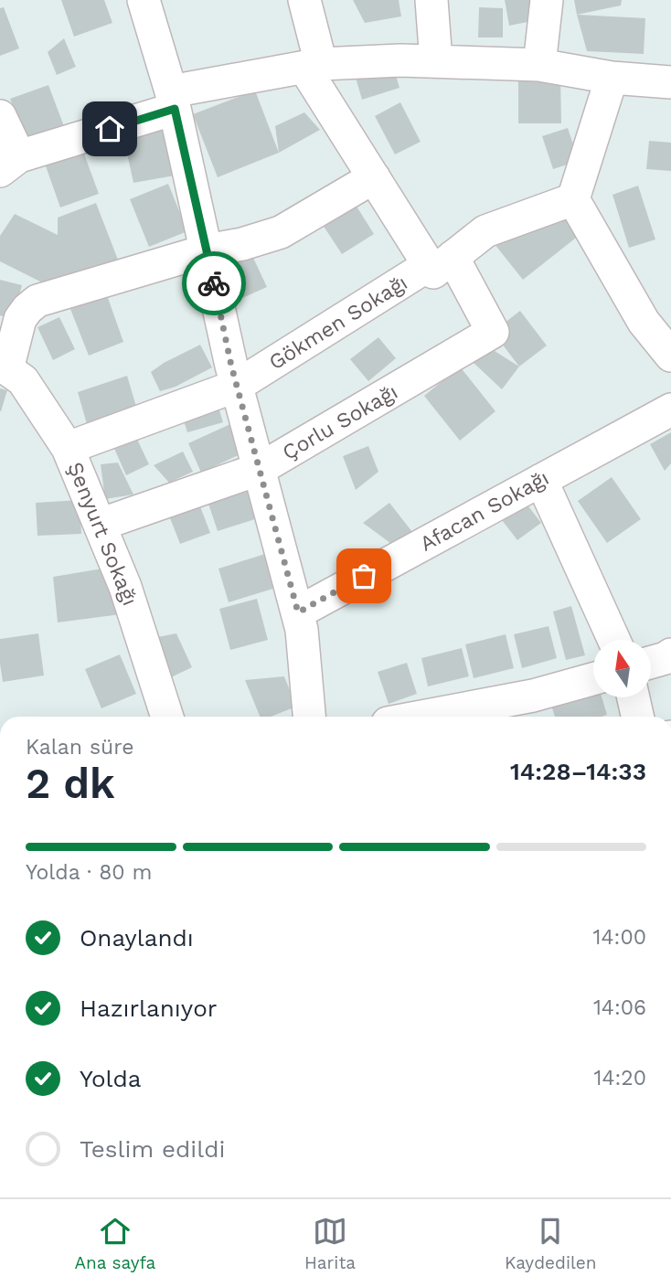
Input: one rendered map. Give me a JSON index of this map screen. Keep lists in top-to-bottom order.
{
  "streets": {
    "street": [
      "Gökmen Sokağı",
      "Çorlu Sokağı",
      "Afacan Sokağı",
      "Şenyurt Sokağı"
    ]
  },
  "crossings": [
    ["Gökmen Sokağı", "Çorlu Sokağı"],
    ["Gökmen Sokağı", "Şenyurt Sokağı"],
    ["Çorlu Sokağı", "Şenyurt Sokağı"]
  ],
  "north": "top",
  "page": {
    "heading": ["2 dk", "Kalan süre", "14:28–14:33"],
    "bar": "Yolda · 80 m",
    "list": [
      ["Onaylandı", "14:00"],
      ["Hazırlanıyor", "14:06"],
      ["Yolda", "14:20"],
      "Teslim edildi"
    ],
    "tabs": ["Ana sayfa", "Harita", "Kaydedilen"]
  }
}
